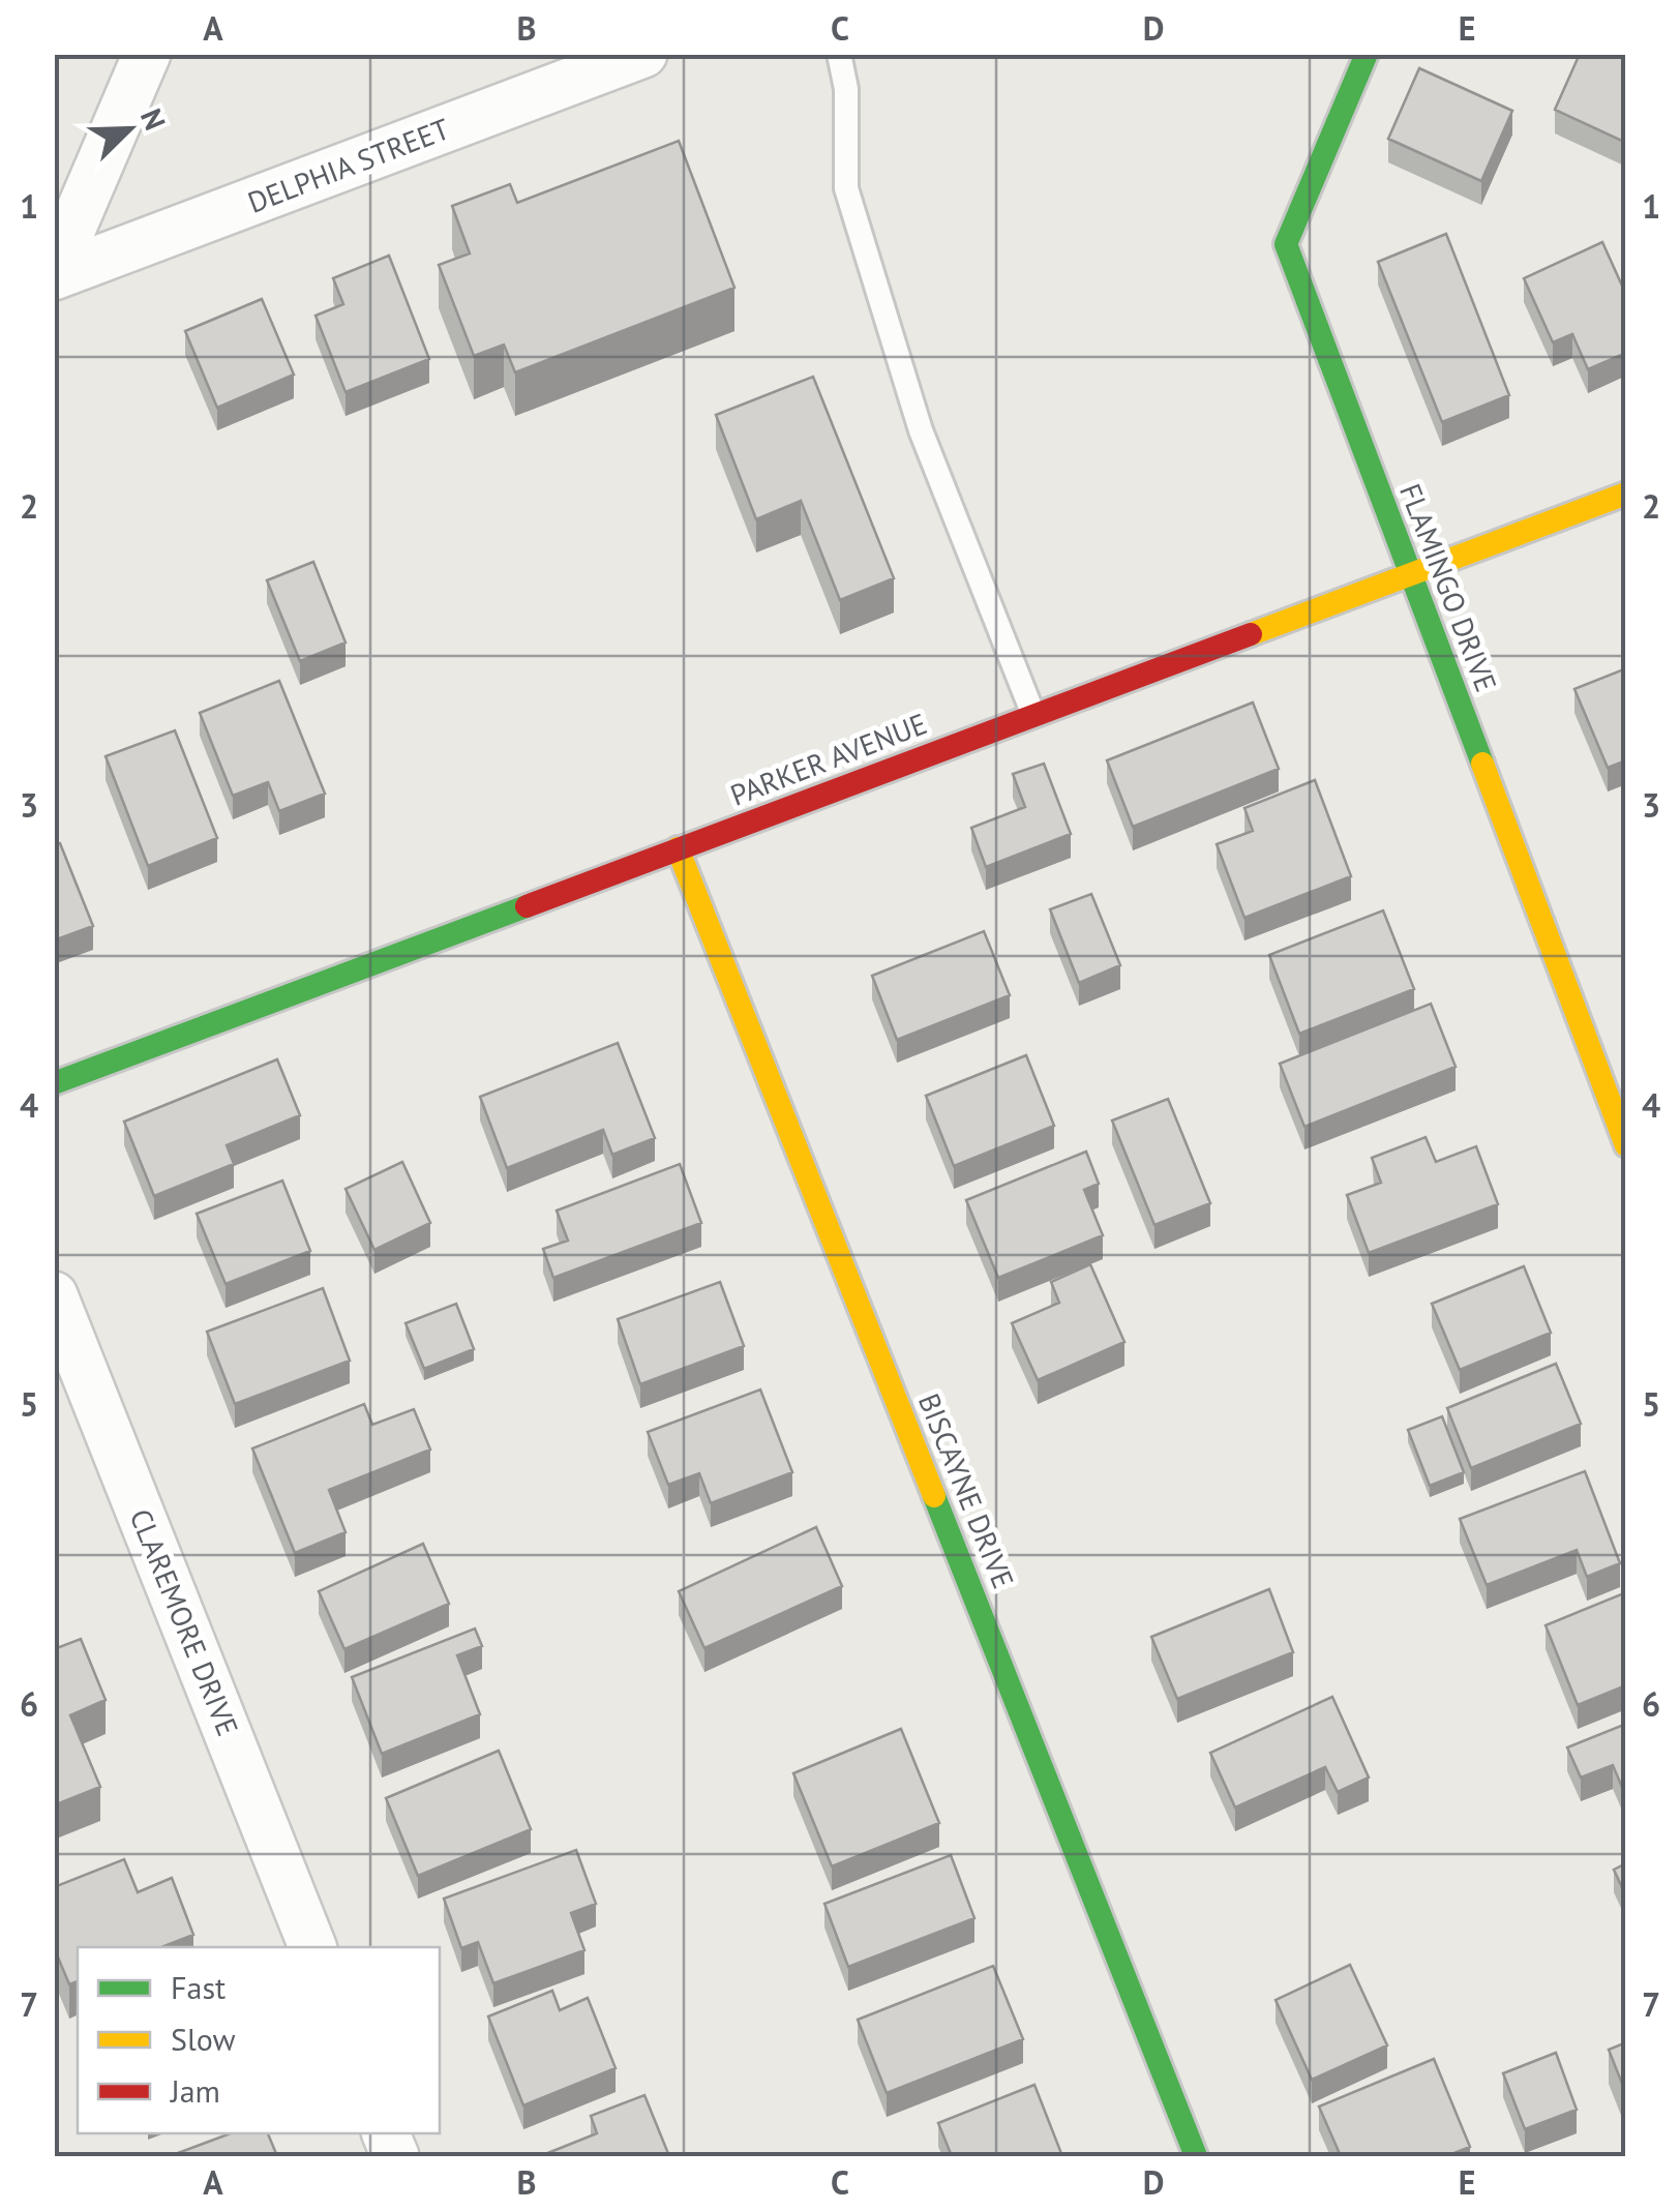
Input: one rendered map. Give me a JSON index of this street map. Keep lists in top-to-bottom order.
{
  "streets": {
    "street": [
      "DELPHIA STREET",
      "FLAMINGO DRIVE",
      "PARKER AVENUE",
      "BISCAYNE DRIVE",
      "CLAREMORE DRIVE"
    ]
  },
  "crossings": [
    ["FLAMINGO DRIVE", "PARKER AVENUE"],
    ["PARKER AVENUE", "BISCAYNE DRIVE"]
  ],
  "legend": ["Fast", "Slow", "Jam"],
  "north": "top right",
  "grid": {
    "columns": [
      "A",
      "B",
      "C",
      "D",
      "E"
    ],
    "rows": [
      "1",
      "2",
      "3",
      "4",
      "5",
      "6",
      "7"
    ]
  }
}
